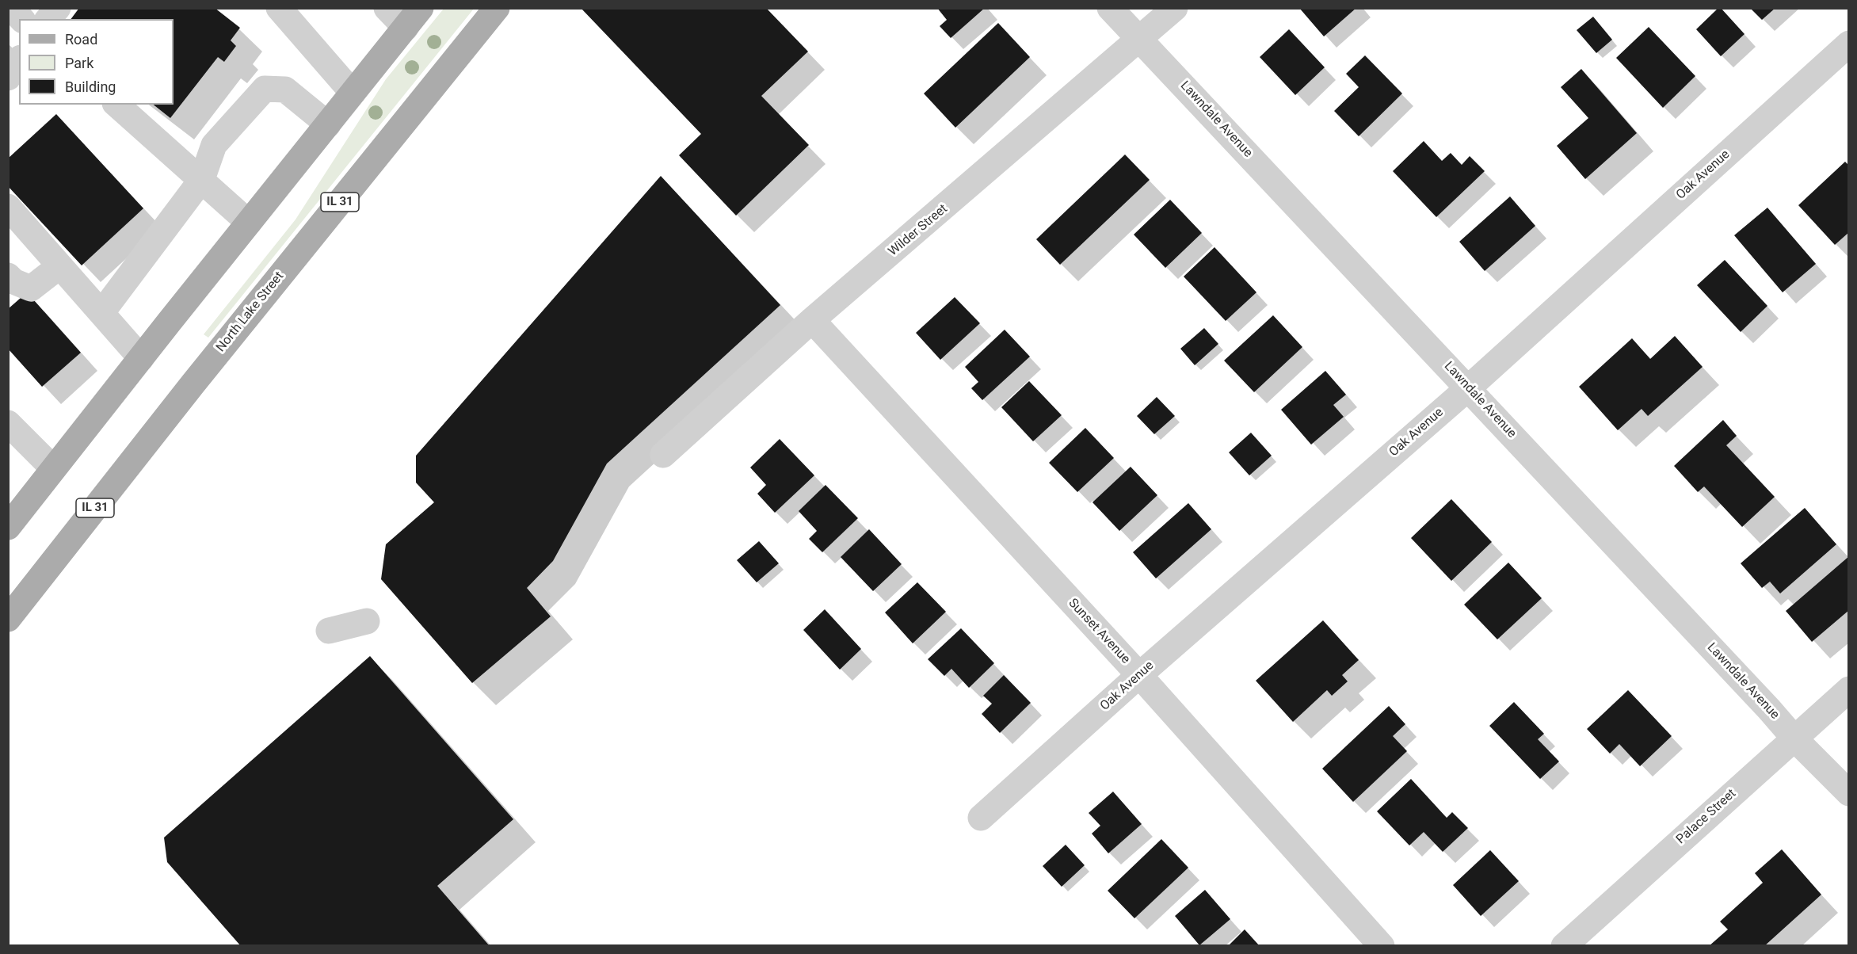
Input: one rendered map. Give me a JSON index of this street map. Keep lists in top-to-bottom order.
{
  "streets": {
    "main road": ["IL 31", "North Lake Street"],
    "street": [
      "Lawndale Avenue",
      "Oak Avenue",
      "Wilder Street",
      "Sunset Avenue",
      "Palace Street"
    ]
  },
  "crossings": [
    ["Lawndale Avenue", "Oak Avenue"],
    ["Lawndale Avenue", "Wilder Street"],
    ["Lawndale Avenue", "Palace Street"],
    ["Oak Avenue", "Sunset Avenue"],
    ["Wilder Street", "Sunset Avenue"]
  ],
  "legend": ["Road", "Park", "Building"]
}
